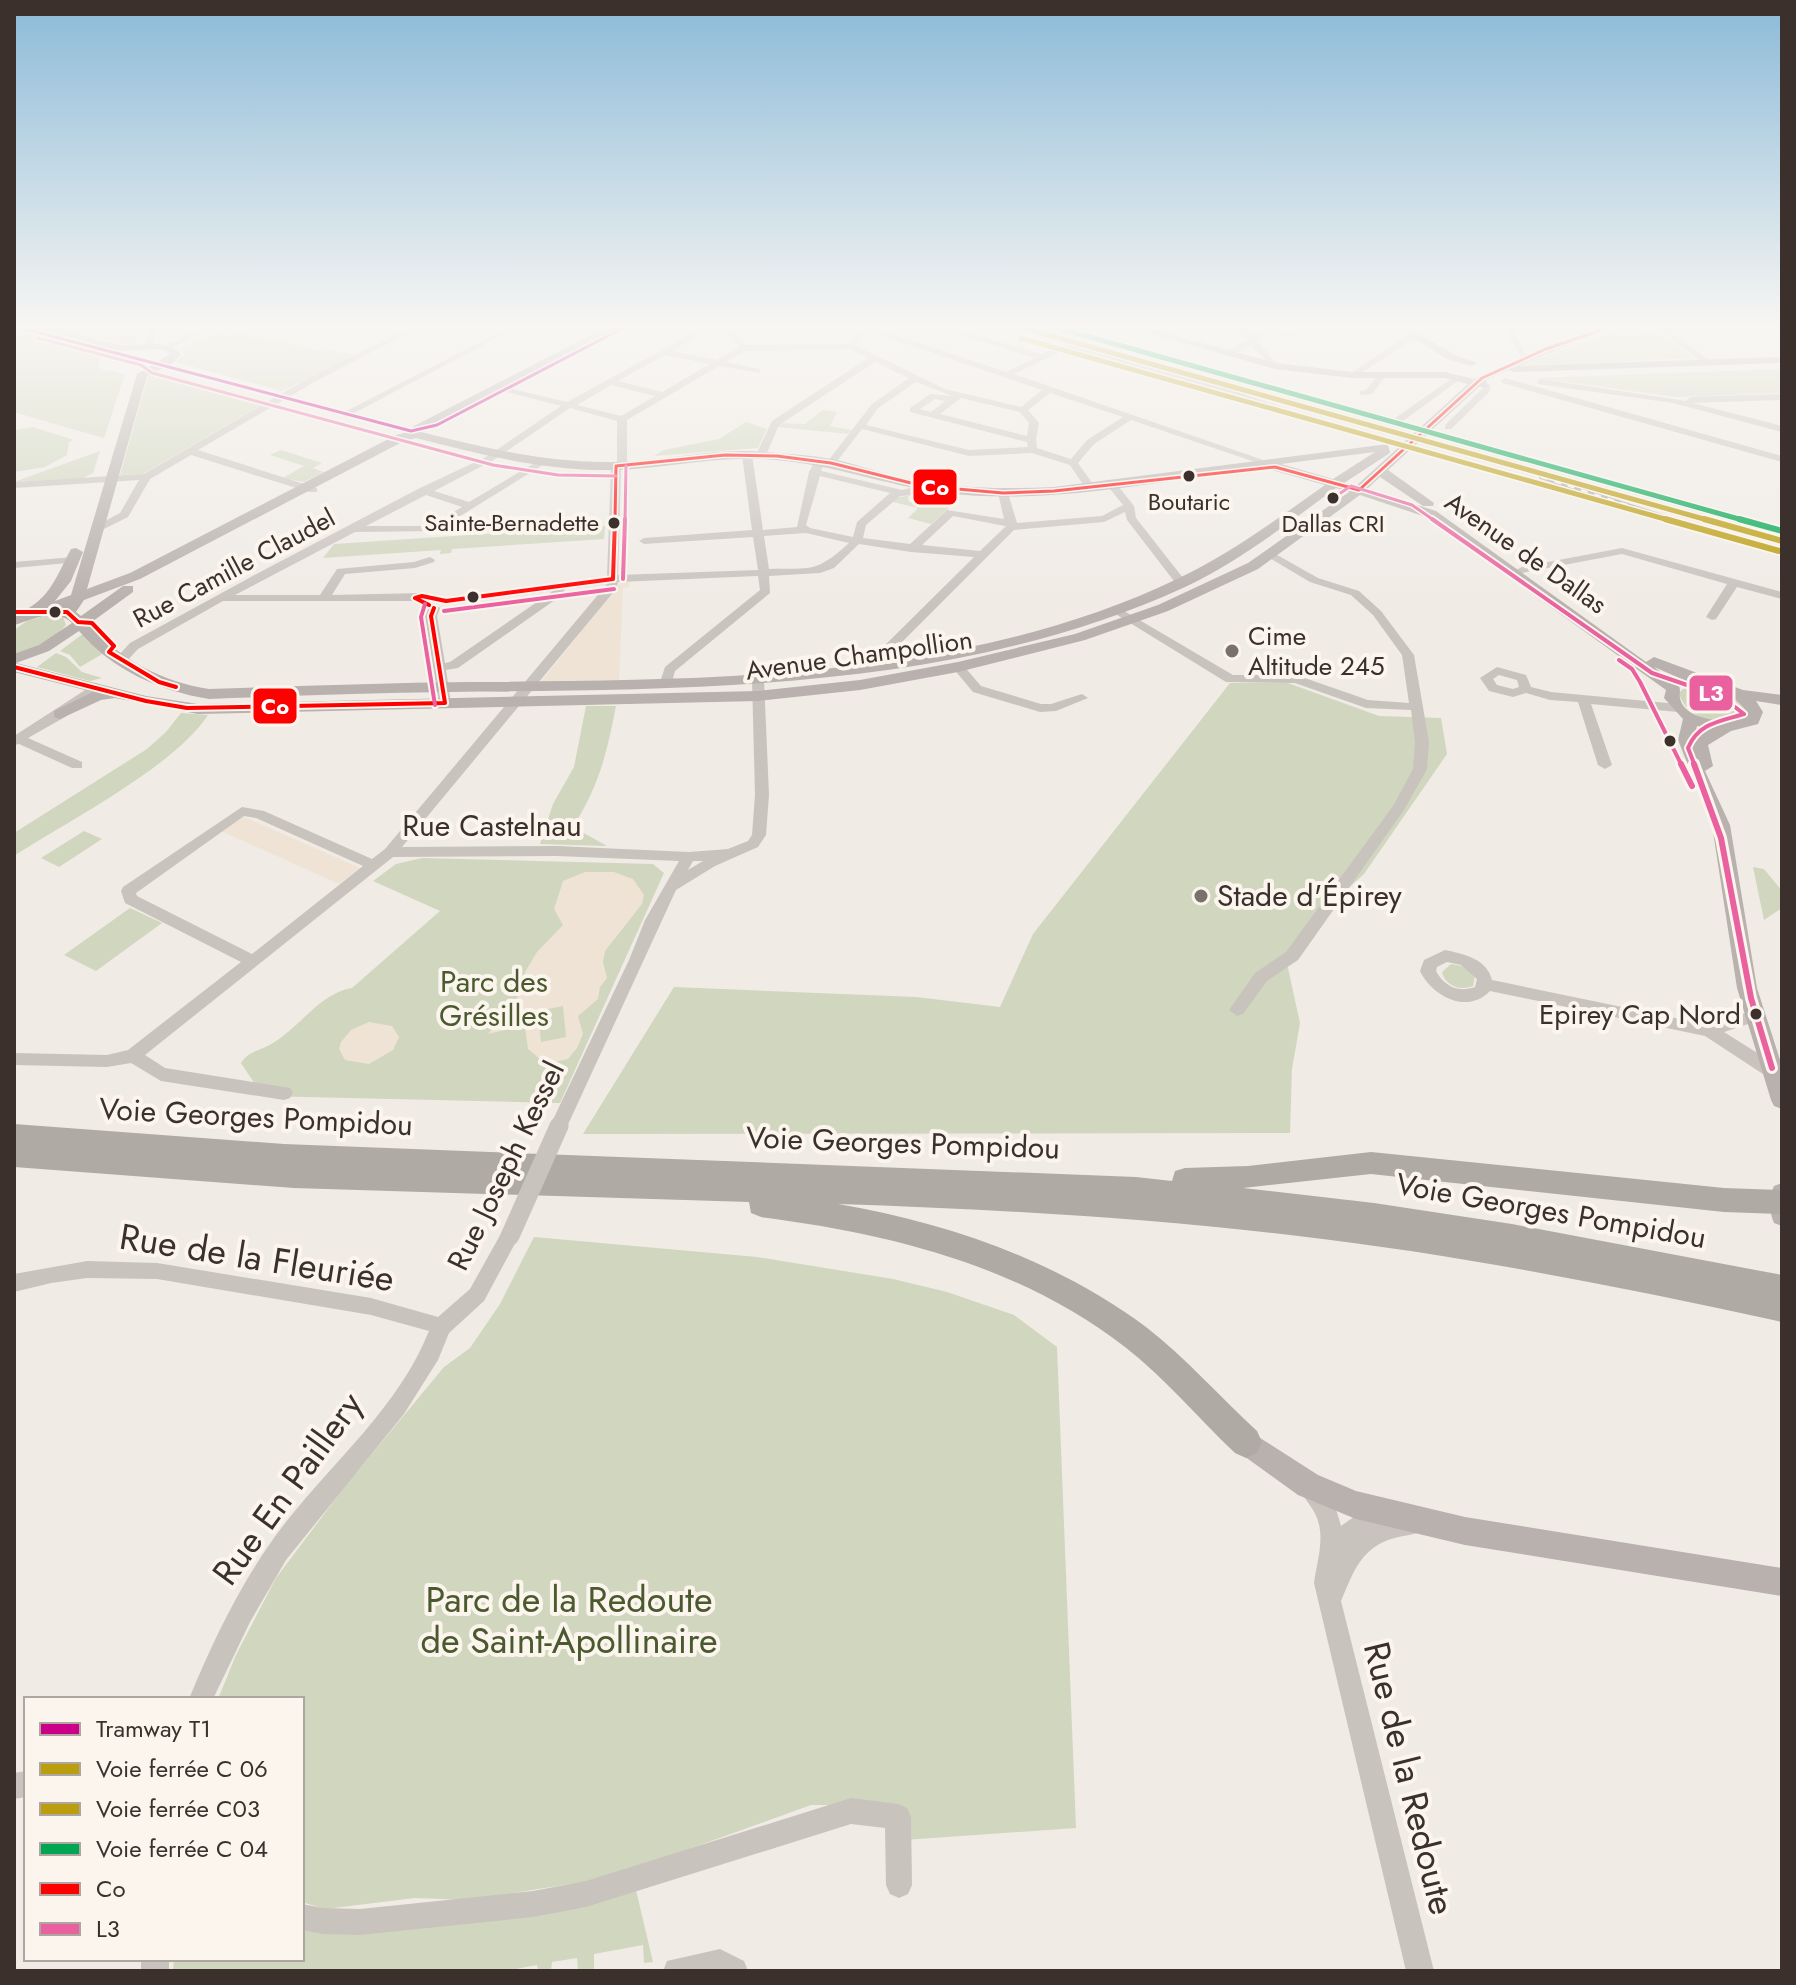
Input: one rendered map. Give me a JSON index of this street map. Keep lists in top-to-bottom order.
{
  "streets": {
    "highway": ["Voie Georges Pompidou"],
    "main road": ["Avenue de Dallas", "Avenue Champollion"],
    "street": [
      "Rue Camille Claudel",
      "Rue Castelnau",
      "Rue Joseph Kessel",
      "Rue de la Fleuriée",
      "Rue En Paillery",
      "Rue de la Redoute"
    ]
  },
  "crossings": [
    ["Avenue de Dallas", "Avenue Champollion"],
    ["Rue Camille Claudel", "Avenue Champollion"],
    ["Rue Castelnau", "Rue Joseph Kessel"],
    ["Rue Joseph Kessel", "Rue de la Fleuriée"],
    ["Rue Joseph Kessel", "Rue En Paillery"],
    ["Rue de la Fleuriée", "Rue En Paillery"]
  ],
  "parks": ["Parc des Grésilles", "Parc de la Redoute de Saint-Apollinaire"],
  "places": [
    "Boutaric",
    "Dallas CRI",
    "Sainte-Bernadette",
    "Cime Altitude 245",
    "Stade d'Épirey",
    "Epirey Cap Nord"
  ],
  "lines": [
    "tram line T1",
    "rail line C03",
    "transit line Co",
    "transit line L3"
  ],
  "legend": [
    "Tramway T1",
    "Voie ferrée C 06",
    "Voie ferrée C03",
    "Voie ferrée C 04",
    "Co",
    "L3"
  ]
}
